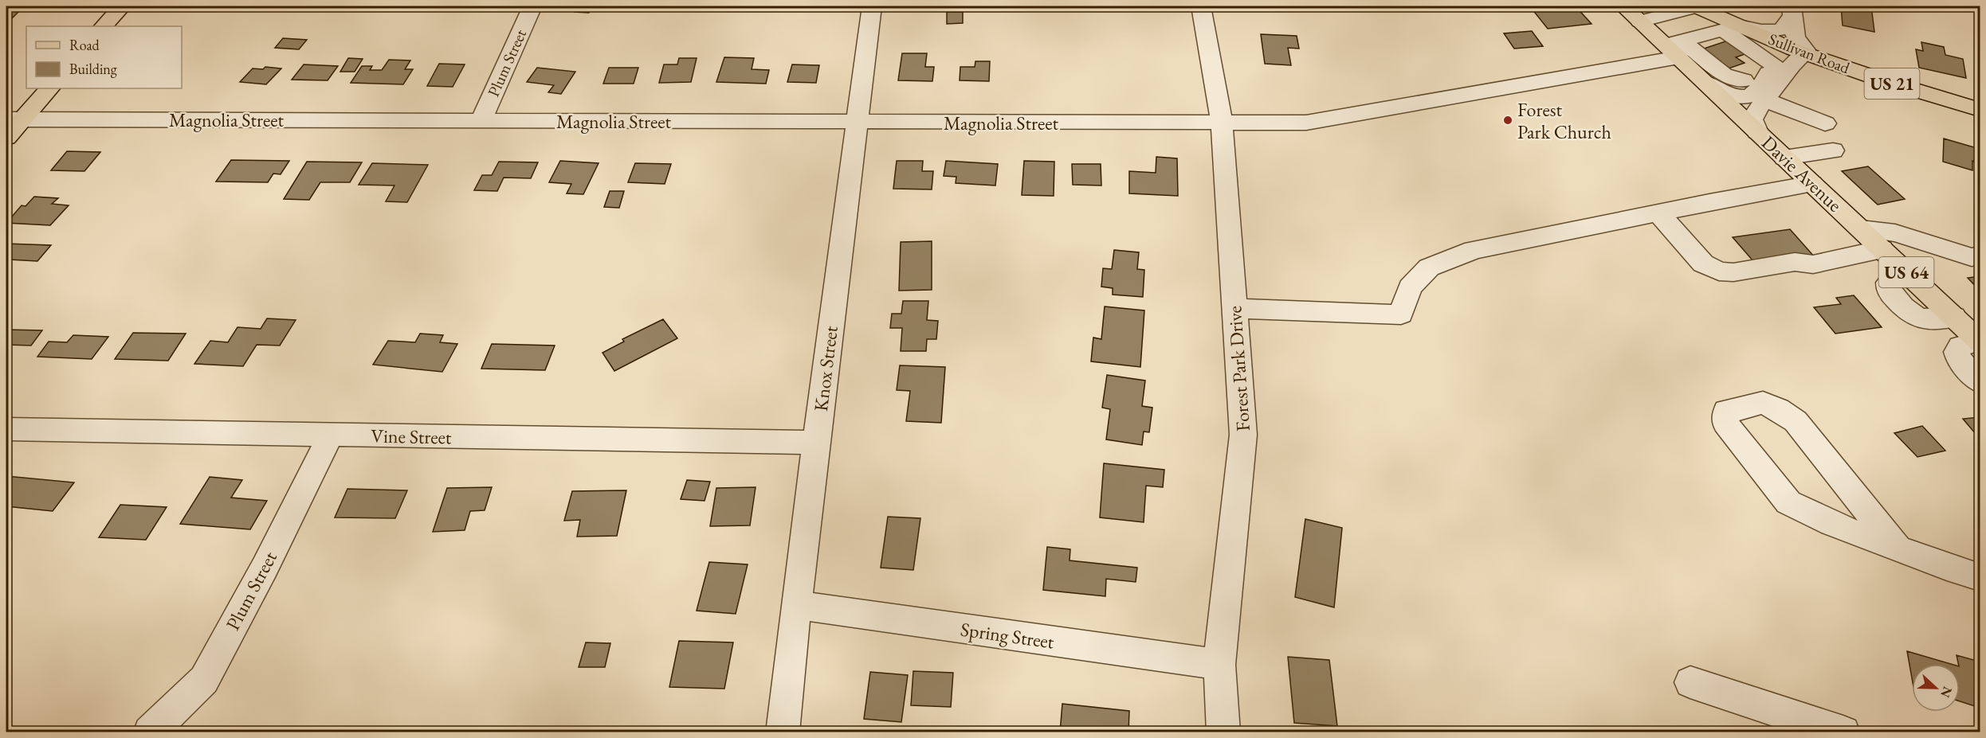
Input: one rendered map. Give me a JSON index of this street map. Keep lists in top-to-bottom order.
{
  "streets": {
    "main road": [
      "Sullivan Road",
      "US 21",
      "Davie Avenue",
      "US 64"
    ],
    "street": [
      "Plum Street",
      "Magnolia Street",
      "Knox Street",
      "Forest Park Drive",
      "Vine Street",
      "Spring Street"
    ]
  },
  "crossings": [
    ["Sullivan Road", "Magnolia Street"],
    ["Plum Street", "Magnolia Street"],
    ["Plum Street", "Vine Street"],
    ["Magnolia Street", "Davie Avenue"],
    ["Magnolia Street", "Knox Street"],
    ["Magnolia Street", "Forest Park Drive"],
    ["Knox Street", "Vine Street"],
    ["Knox Street", "Spring Street"],
    ["Forest Park Drive", "Spring Street"]
  ],
  "places": ["Forest Park Church"],
  "legend": ["Road", "Building"],
  "north": "right"
}
